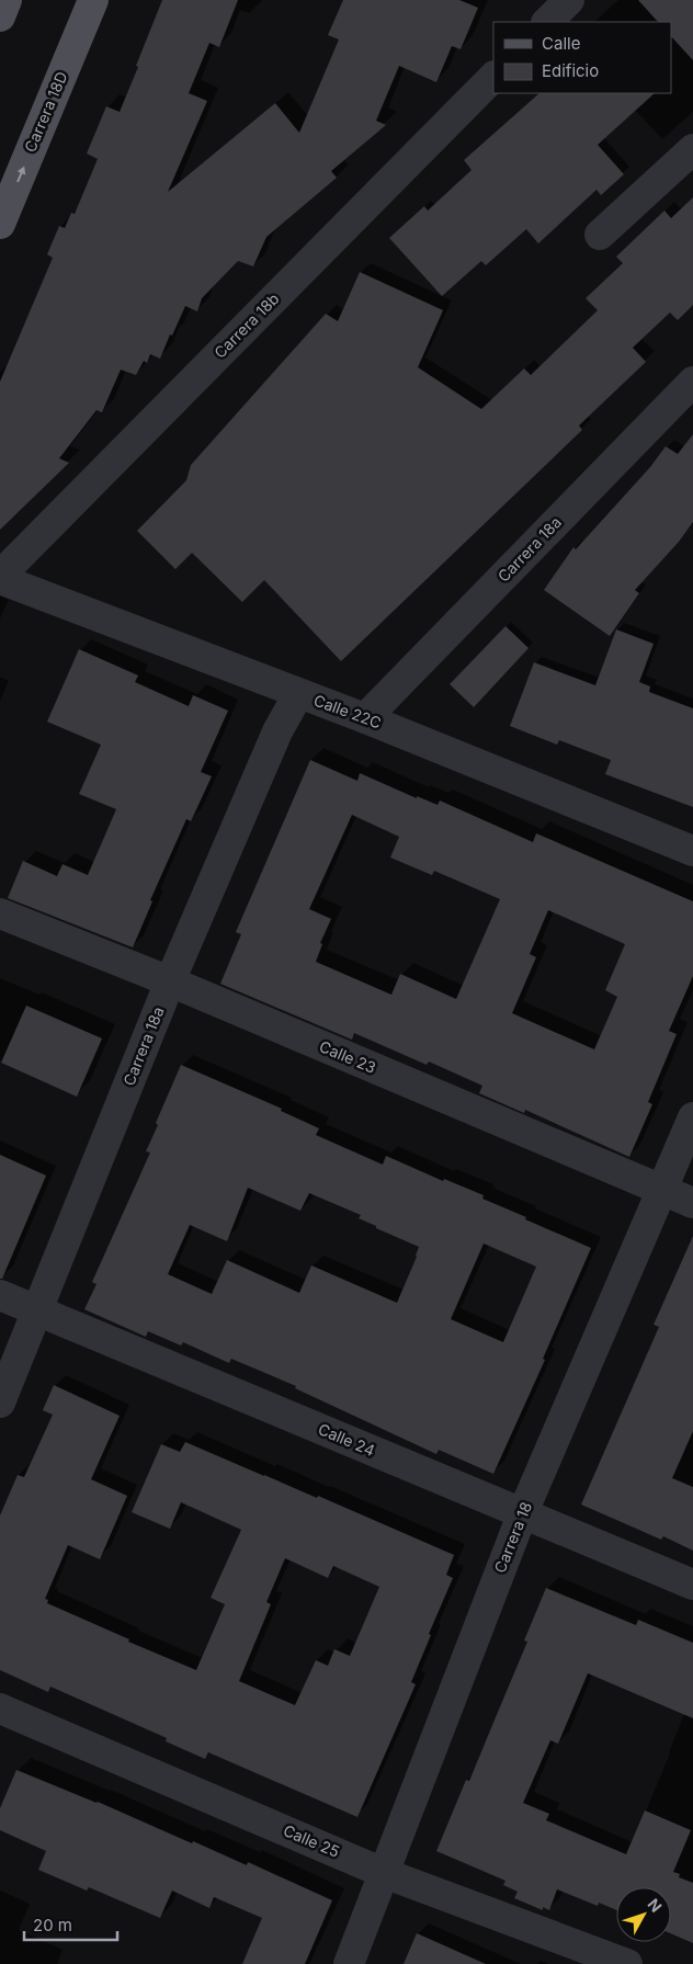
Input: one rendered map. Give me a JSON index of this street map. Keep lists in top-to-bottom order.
{
  "streets": {
    "main road": ["Carrera 18D"],
    "street": [
      "Carrera 18b",
      "Carrera 18a",
      "Calle 22C",
      "Calle 23",
      "Calle 24",
      "Carrera 18",
      "Calle 25"
    ]
  },
  "crossings": [
    ["Carrera 18b", "Calle 22C"],
    ["Carrera 18a", "Calle 22C"],
    ["Carrera 18a", "Calle 23"],
    ["Carrera 18a", "Calle 24"],
    ["Calle 23", "Carrera 18"],
    ["Calle 24", "Carrera 18"],
    ["Carrera 18", "Calle 25"]
  ],
  "one_way": ["Carrera 18D"],
  "legend": ["Calle", "Edificio"],
  "scale_bar": "20 m",
  "north": "top right"
}
